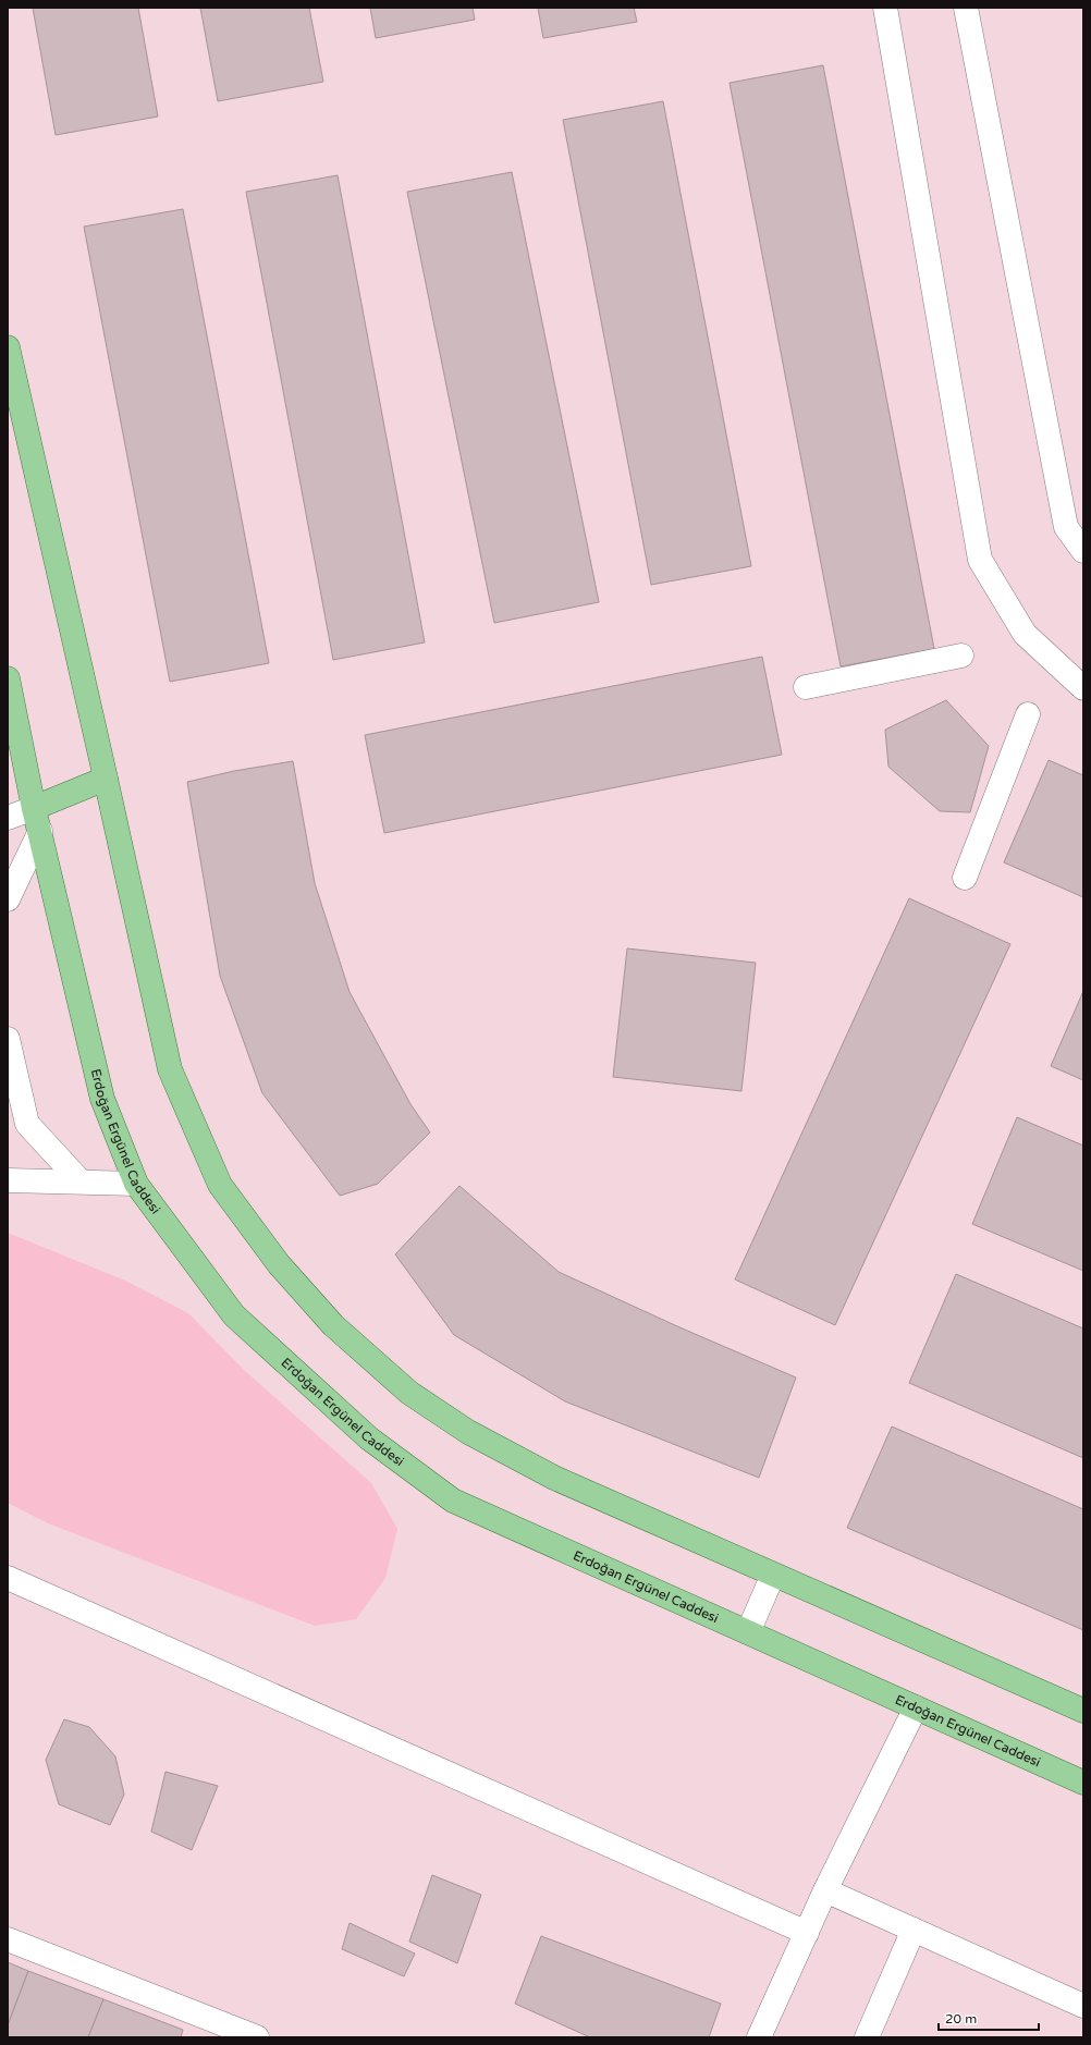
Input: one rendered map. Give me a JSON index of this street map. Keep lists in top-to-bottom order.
{
  "streets": {
    "main road": ["Erdoğan Ergünel Caddesi"]
  },
  "scale_bar": "20 m"
}
